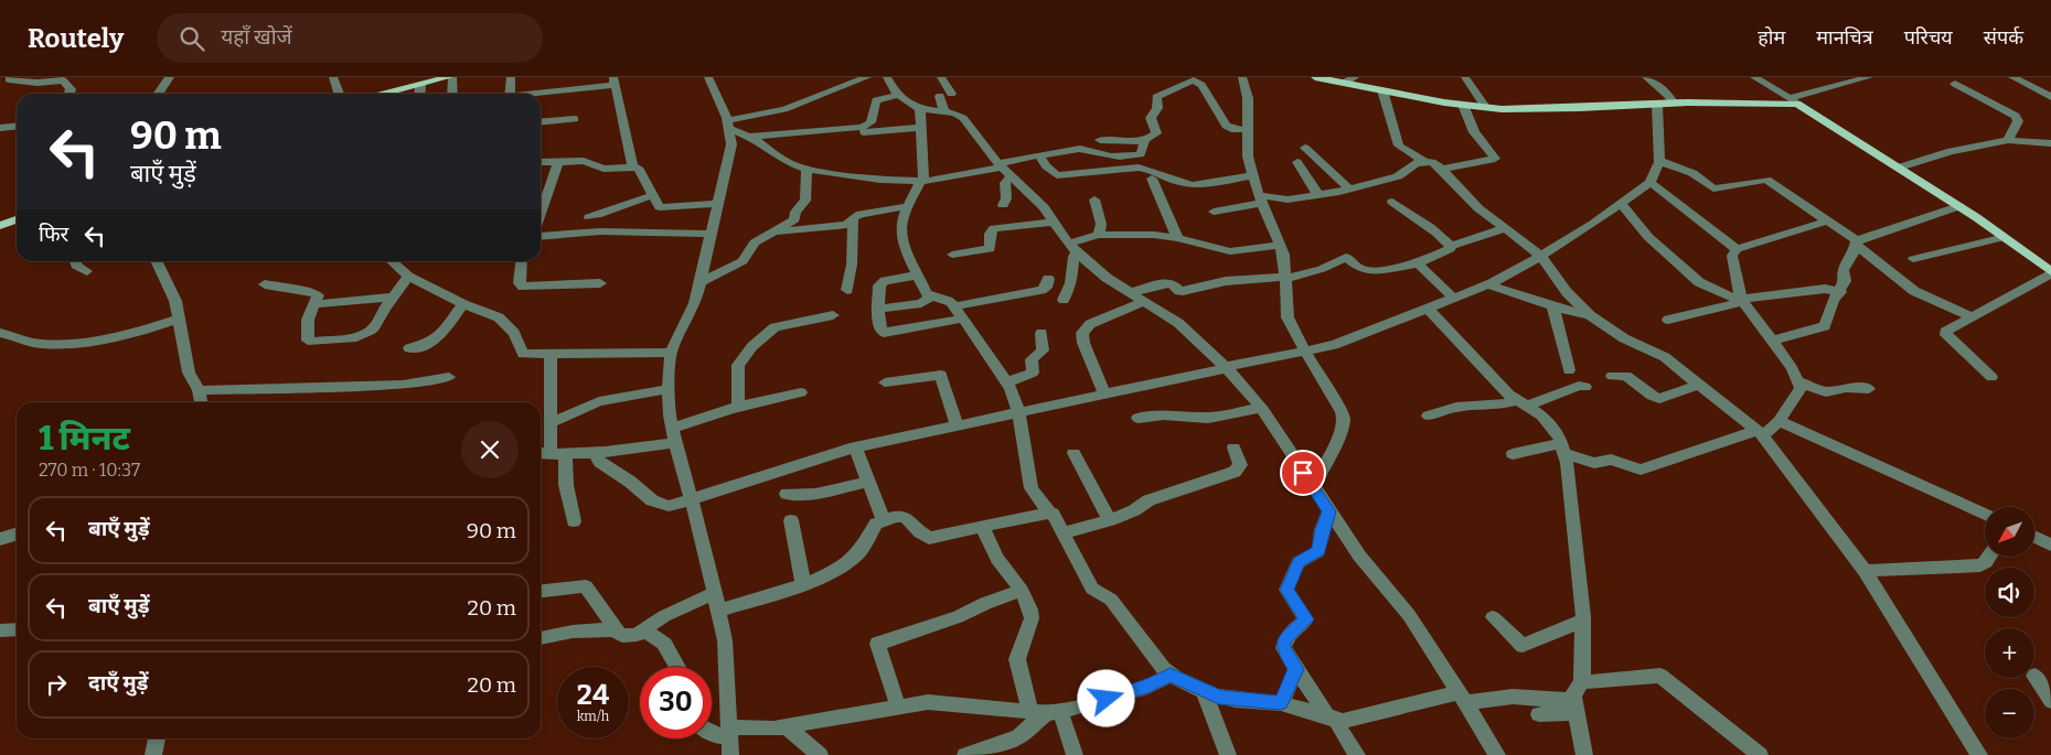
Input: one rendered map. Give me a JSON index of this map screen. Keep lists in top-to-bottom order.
{
  "north": "bottom left",
  "page": {
    "header": "Routely",
    "search": "यहाँ खोजें",
    "nav": [
      "होम",
      "मानचित्र",
      "परिचय",
      "संपर्क"
    ],
    "turn": ["90 m", "बाएँ मुड़ें"],
    "then": "फिर",
    "heading": ["1 मिनट", "270 m · 10:37"],
    "list": [
      {
        "name": "बाएँ मुड़ें",
        "value": "90 m"
      },
      {
        "name": "बाएँ मुड़ें",
        "value": "20 m"
      },
      {
        "name": "दाएँ मुड़ें",
        "value": "20 m"
      }
    ],
    "map_buttons": ["+", "−"],
    "speed": "24 km/h",
    "limit": "30"
  }
}
